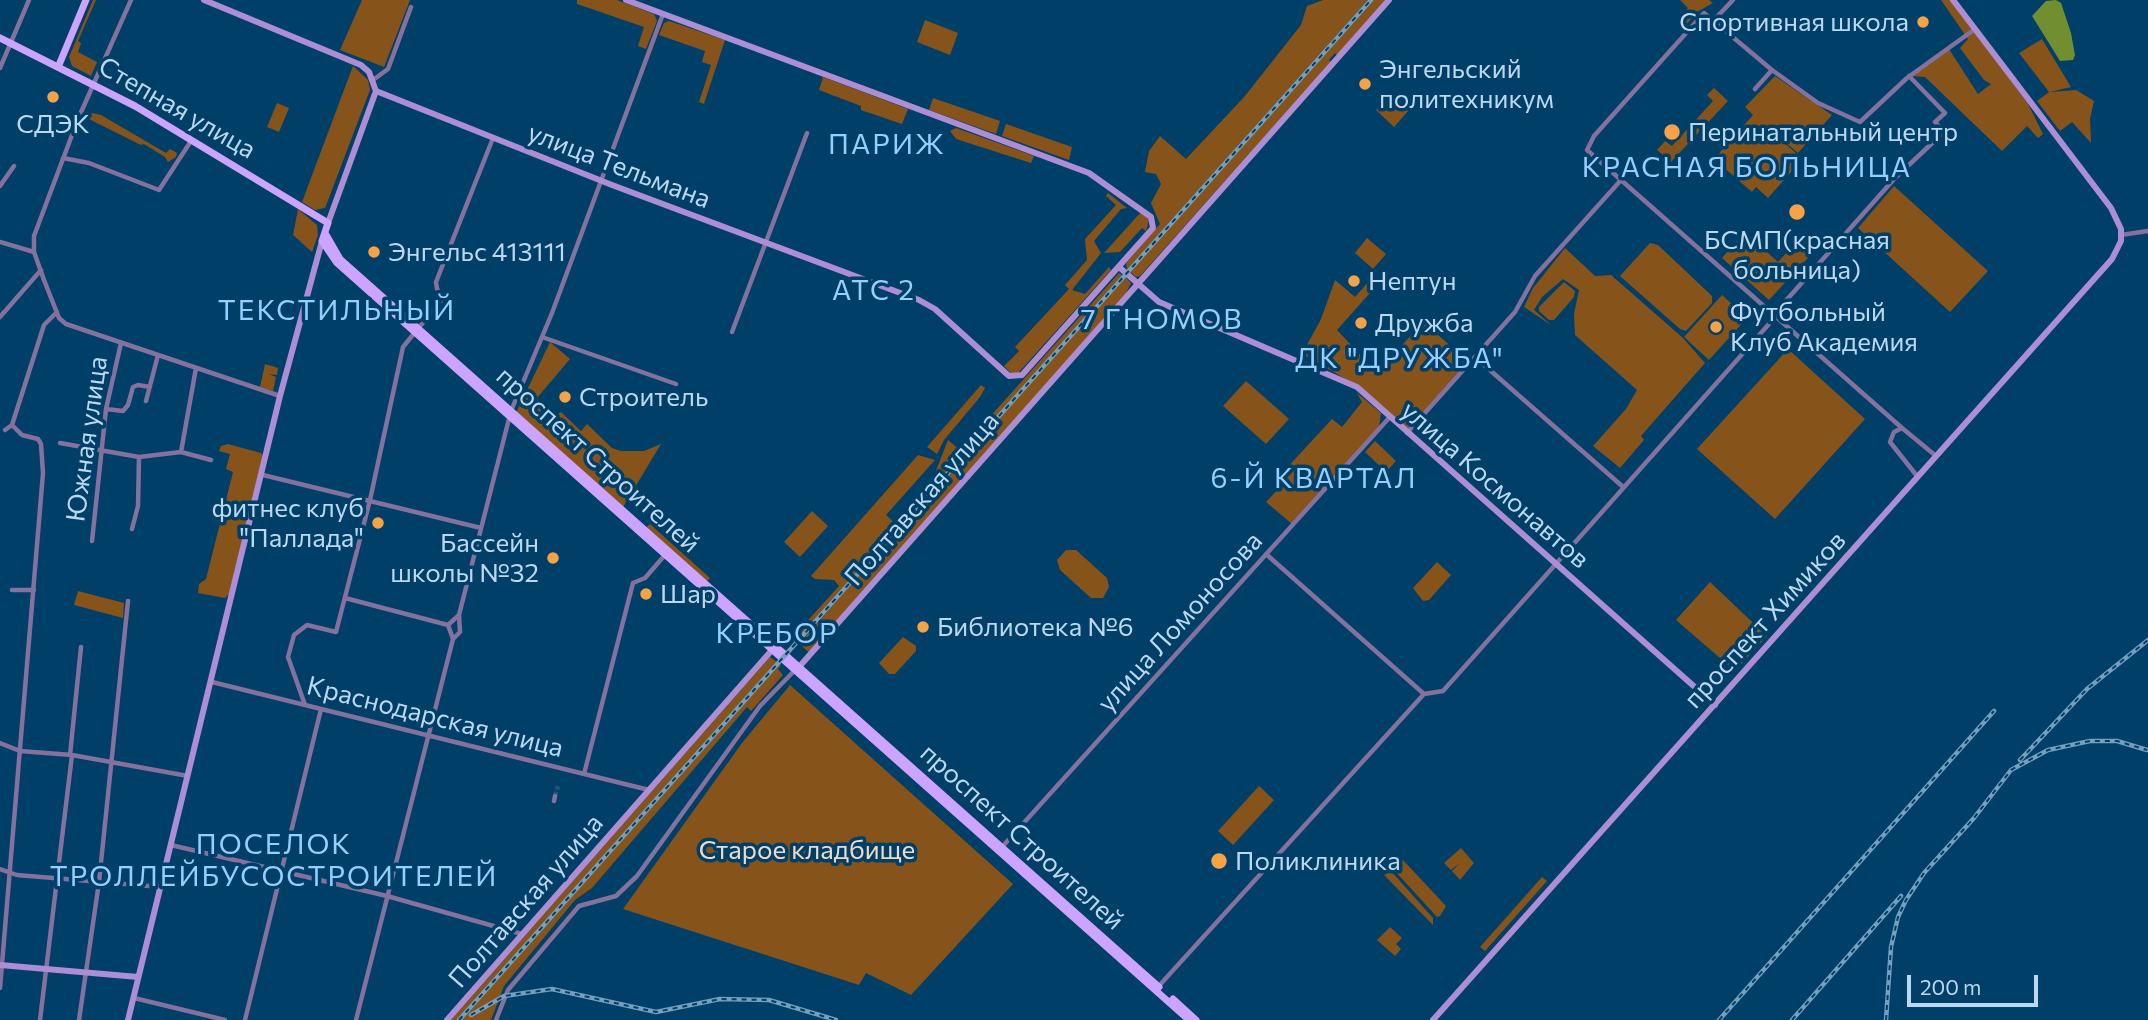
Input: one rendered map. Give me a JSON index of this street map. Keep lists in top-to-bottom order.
{
  "streets": {
    "main road": ["Степная улица", "проспект Строителей"],
    "street": [
      "улица Тельмана",
      "Южная улица",
      "улица Космонавтов",
      "Полтавская улица",
      "проспект Химиков",
      "улица Ломоносова",
      "Краснодарская улица"
    ]
  },
  "crossings": [
    ["улица Тельмана", "улица Космонавтов"],
    ["проспект Строителей", "Полтавская улица"],
    ["проспект Строителей", "улица Ломоносова"],
    ["улица Космонавтов", "Полтавская улица"],
    ["улица Космонавтов", "проспект Химиков"],
    ["улица Космонавтов", "улица Ломоносова"],
    ["Полтавская улица", "Краснодарская улица"]
  ],
  "districts": [
    "ПАРИЖ",
    "КРАСНАЯ БОЛЬНИЦА",
    "АТС 2",
    "ТЕКСТИЛЬНЫЙ",
    "7 ГНОМОВ",
    "ДК \"ДРУЖБА\"",
    "6-Й КВАРТАЛ",
    "КРЕБОР",
    "ПОСЕЛОК ТРОЛЛЕЙБУСОСТРОИТЕЛЕЙ"
  ],
  "parks": ["Старое кладбище"],
  "places": [
    "Спортивная школа",
    "Энгельский политехникум",
    "СДЭК",
    "Перинатальный центр",
    "БСМП(красная больница)",
    "Энгельс 413111",
    "Нептун",
    "Дружба",
    "Футбольный Клуб Академия",
    "Строитель",
    "фитнес клуб \"Паллада\"",
    "Бассейн школы №32",
    "Шар",
    "Библиотека №6",
    "Поликлиника"
  ],
  "scale_bar": "200 m"
}
